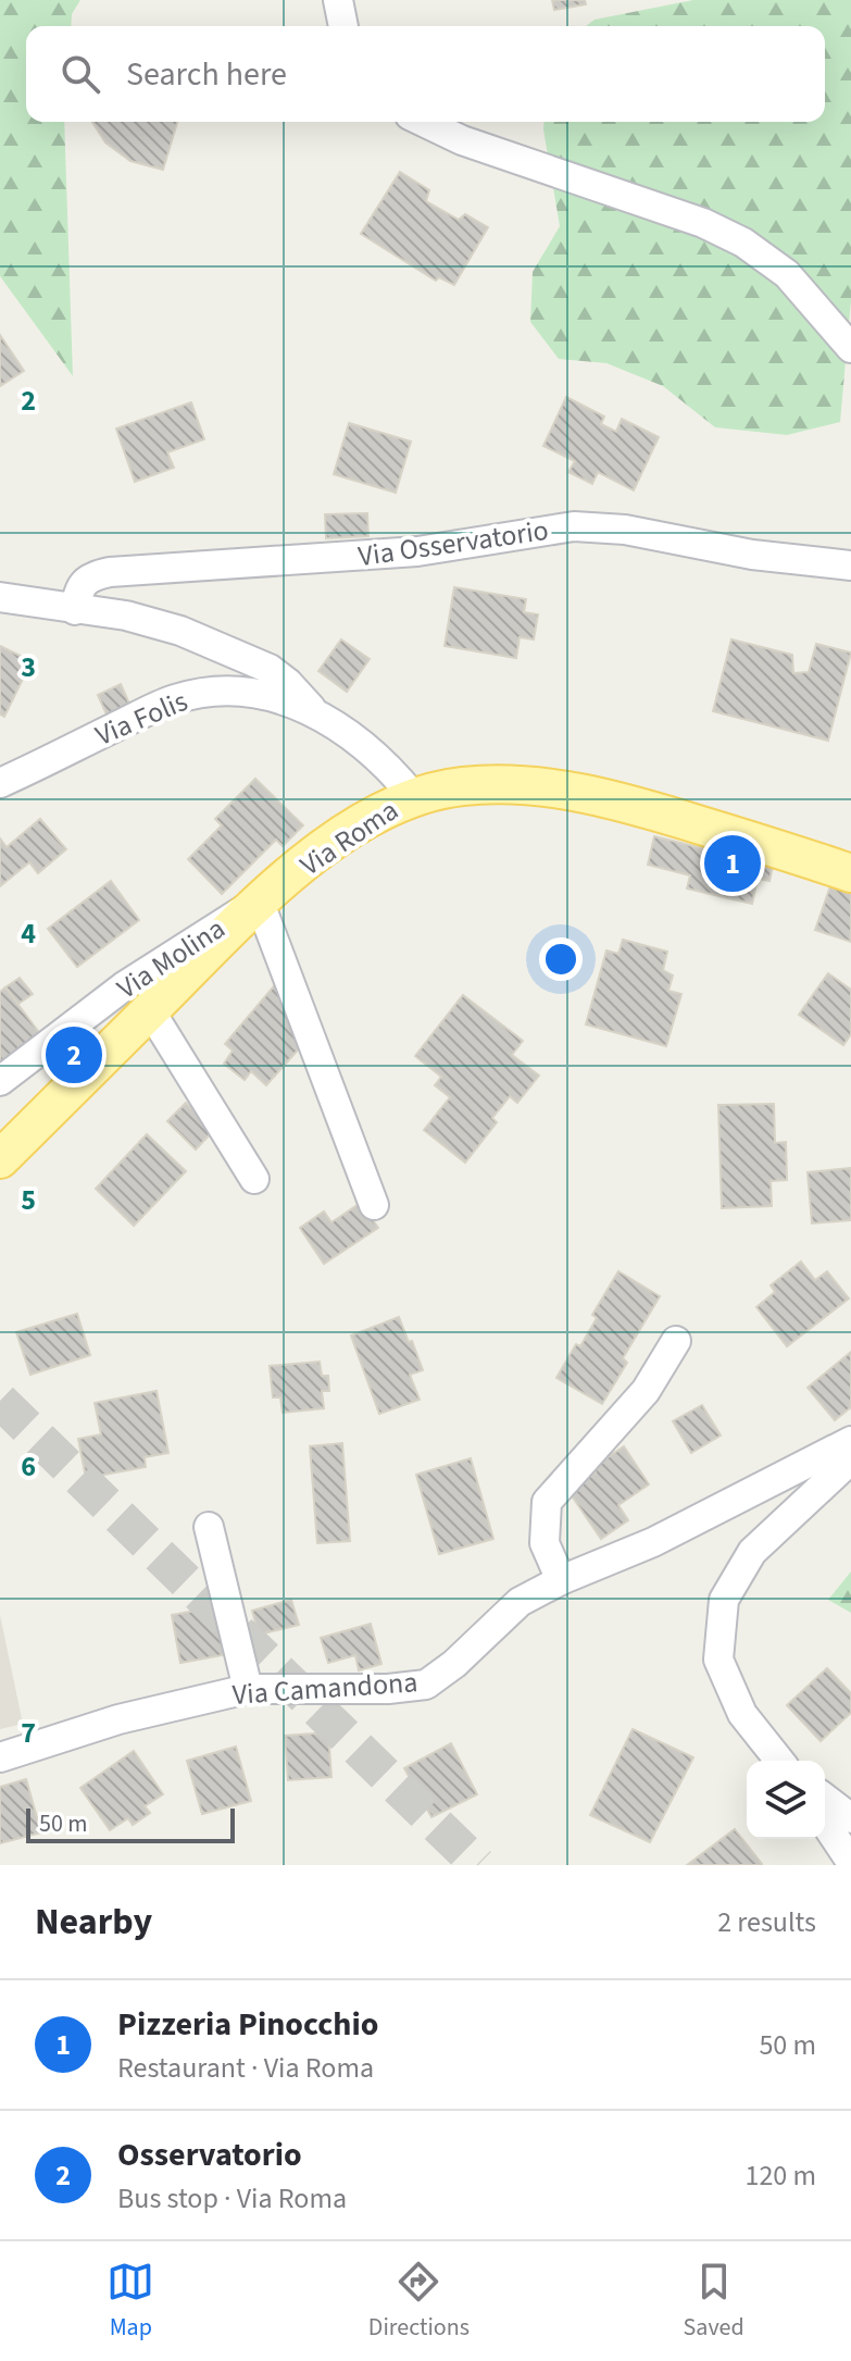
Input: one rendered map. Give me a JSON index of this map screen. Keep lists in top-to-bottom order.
{
  "streets": {
    "main road": ["Via Roma"],
    "street": [
      "Via Osservatorio",
      "Via Folis",
      "Via Molina",
      "Via Camandona"
    ]
  },
  "crossings": [
    ["Via Folis", "Via Roma"],
    ["Via Roma", "Via Molina"]
  ],
  "scale_bar": "50 m",
  "page": {
    "search": "Search here",
    "pins": ["1", "2"],
    "scale": "50 m",
    "heading": ["Nearby", "2 results"],
    "list": [
      {
        "mark": "1",
        "name": "Pizzeria Pinocchio",
        "note": "Restaurant · Via Roma",
        "value": "50 m"
      },
      {
        "mark": "2",
        "name": "Osservatorio",
        "note": "Bus stop · Via Roma",
        "value": "120 m"
      }
    ],
    "nav": ["Map", "Directions", "Saved"]
  },
  "grid": {
    "rows": [
      "2",
      "3",
      "4",
      "5",
      "6",
      "7"
    ]
  }
}
